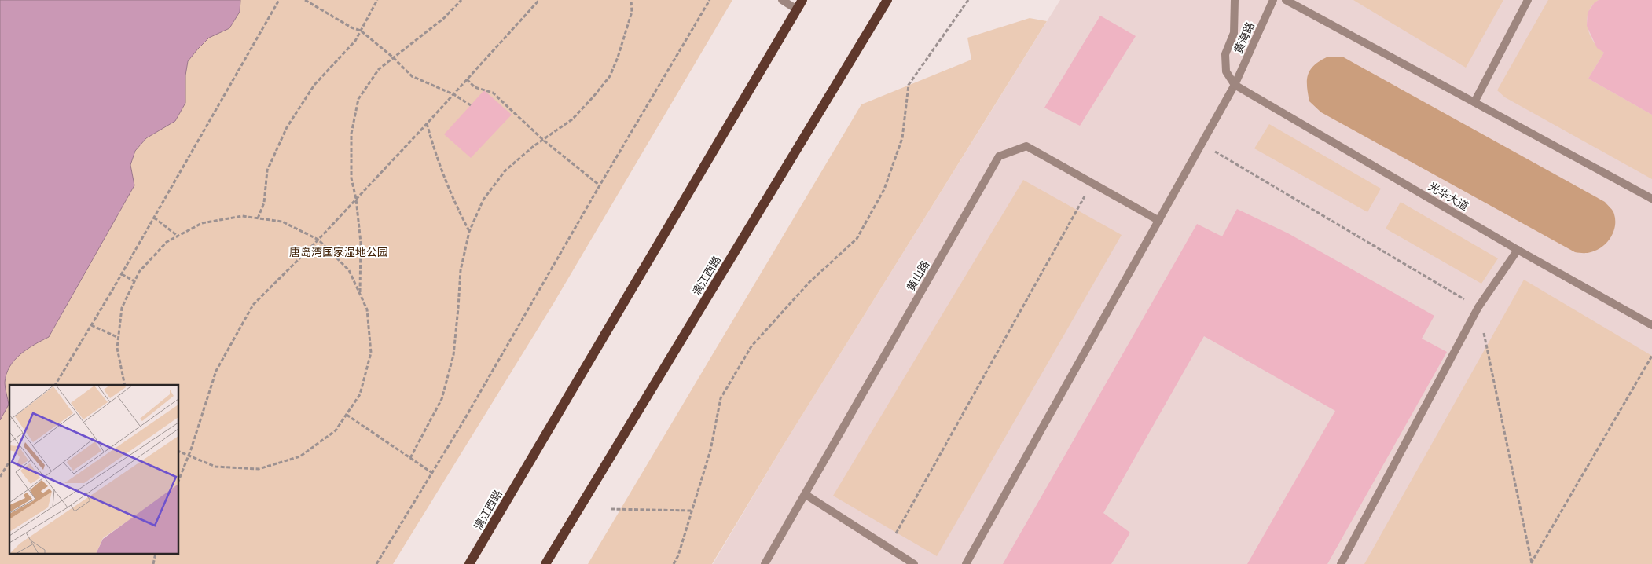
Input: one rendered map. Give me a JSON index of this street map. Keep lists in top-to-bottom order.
{
  "streets": {
    "main road": ["漓江西路"],
    "street": ["黄海路", "光华大道", "黄山路"]
  },
  "crossings": [
    ["黄海路", "光华大道"],
    ["黄海路", "黄山路"]
  ],
  "parks": ["唐岛湾国家湿地公园"]
}
